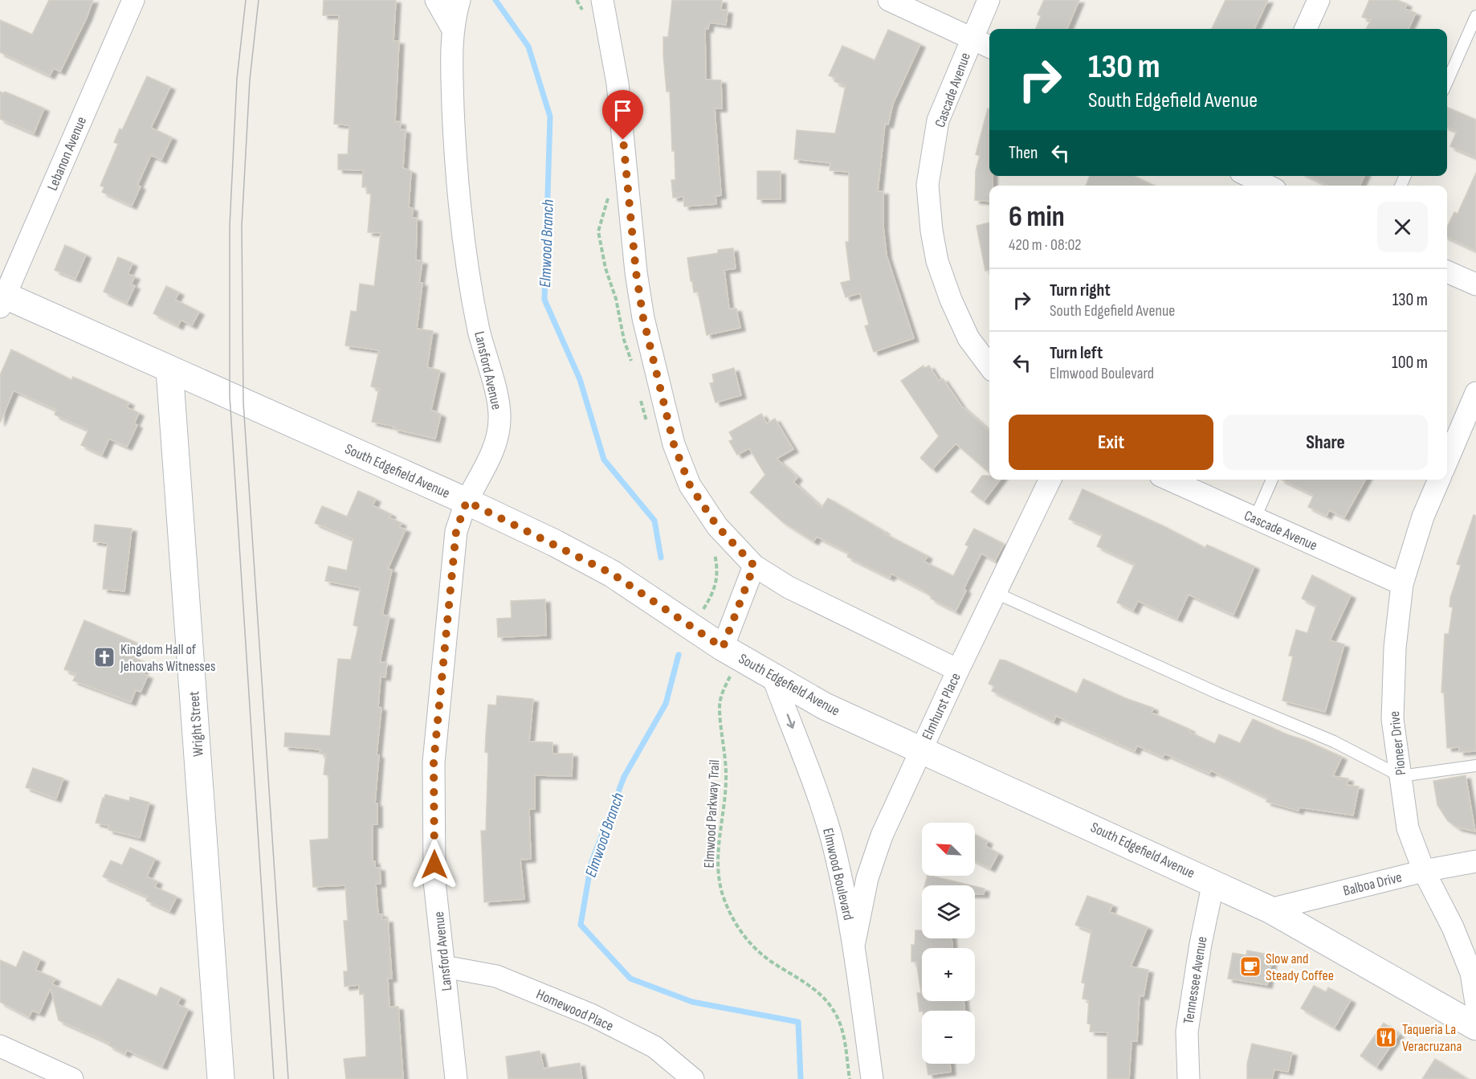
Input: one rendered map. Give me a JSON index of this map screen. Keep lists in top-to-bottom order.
{
  "streets": {
    "street": [
      "Cascade Avenue",
      "Lebanon Avenue",
      "Lansford Avenue",
      "South Edgefield Avenue",
      "Elmhurst Place",
      "Wright Street",
      "Pioneer Drive",
      "Elmwood Boulevard",
      "Balboa Drive",
      "Tennessee Avenue",
      "Homewood Place"
    ],
    "path": ["Elmwood Parkway Trail"]
  },
  "crossings": [
    ["Cascade Avenue", "Pioneer Drive"],
    ["Lebanon Avenue", "South Edgefield Avenue"],
    ["Lansford Avenue", "South Edgefield Avenue"],
    ["Lansford Avenue", "Homewood Place"],
    ["South Edgefield Avenue", "Elmhurst Place"],
    ["South Edgefield Avenue", "Wright Street"],
    ["South Edgefield Avenue", "Elmwood Boulevard"],
    ["South Edgefield Avenue", "Balboa Drive"],
    ["South Edgefield Avenue", "Tennessee Avenue"],
    ["Elmhurst Place", "Elmwood Boulevard"],
    ["Pioneer Drive", "Balboa Drive"]
  ],
  "one_way": ["Elmwood Boulevard"],
  "water": ["Elmwood Branch"],
  "places": {
    "church": ["Kingdom Hall of Jehovahs Witnesses"],
    "cafe": ["Slow and Steady Coffee"],
    "restaurant": ["Taqueria La Veracruzana"]
  },
  "north": "top left",
  "page": {
    "turn": ["130 m", "South Edgefield Avenue"],
    "then": "Then",
    "heading": ["6 min", "420 m · 08:02"],
    "list": [
      {
        "name": "Turn right",
        "note": "South Edgefield Avenue",
        "value": "130 m"
      },
      {
        "name": "Turn left",
        "note": "Elmwood Boulevard",
        "value": "100 m"
      }
    ],
    "buttons": ["Exit", "Share"],
    "map_buttons": ["+", "−"]
  }
}
